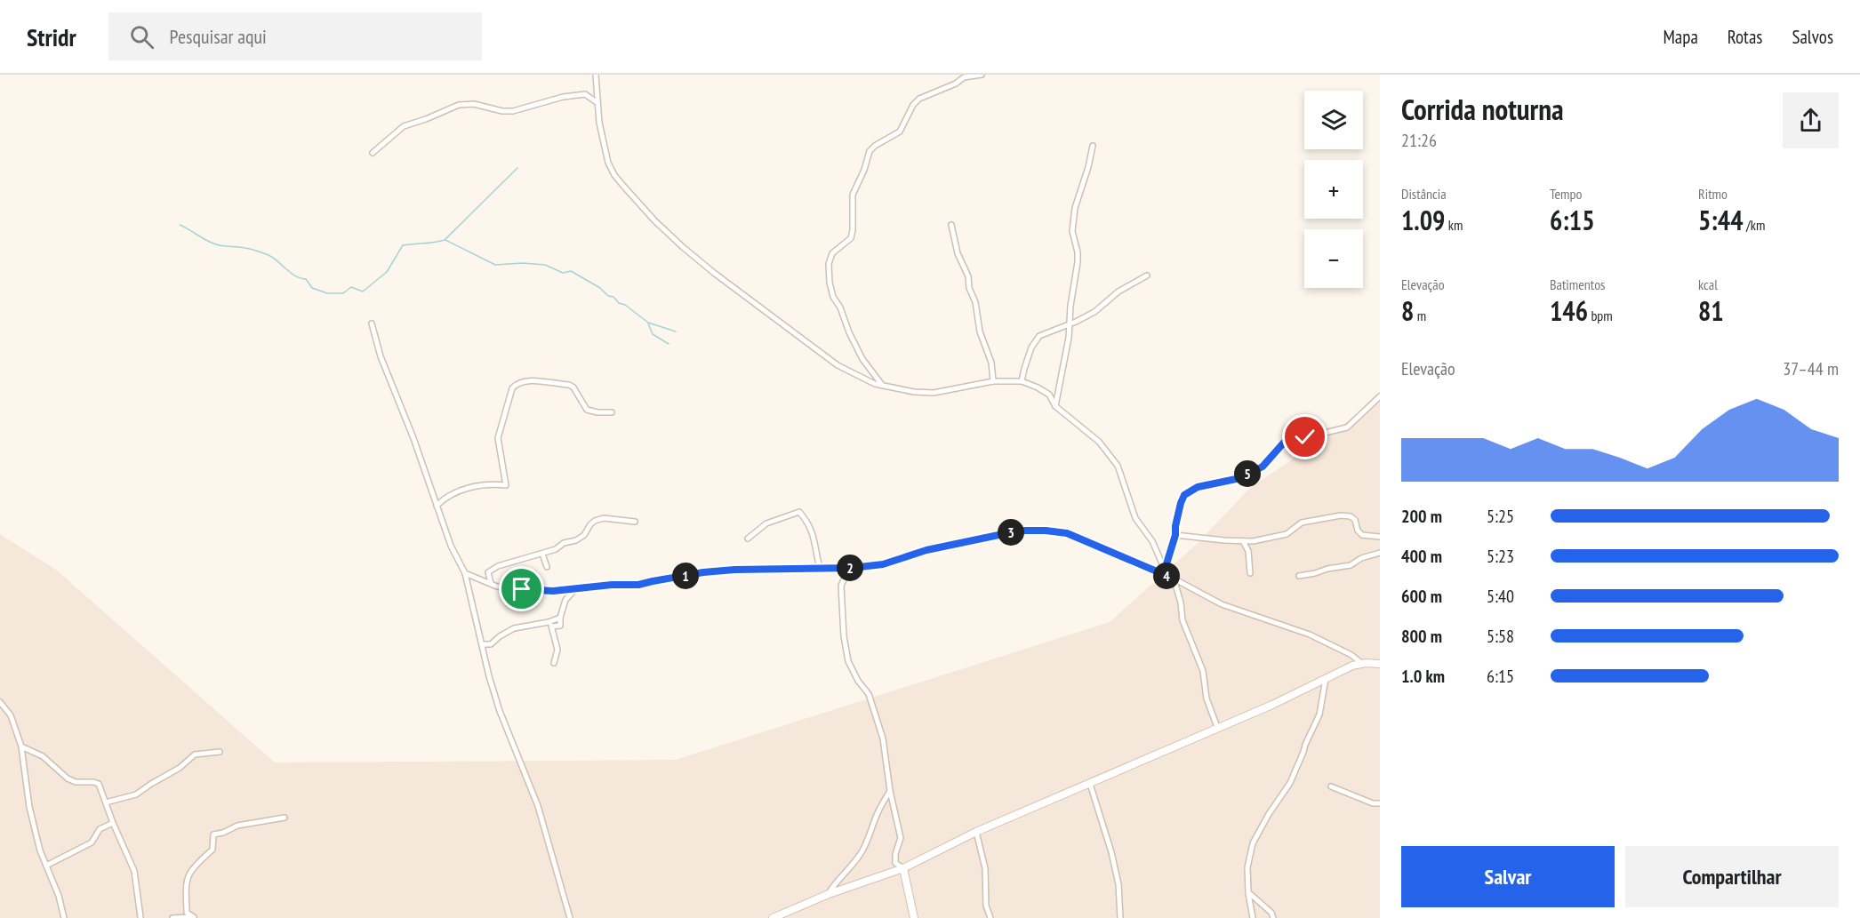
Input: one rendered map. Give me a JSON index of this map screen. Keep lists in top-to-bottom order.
{
  "page": {
    "header": "Stridr",
    "search": "Pesquisar aqui",
    "nav": ["Mapa", "Rotas", "Salvos"],
    "heading": ["Corrida noturna", "21:26"],
    "map_buttons": ["+", "−"],
    "stats": [
      ["Distância", "1.09 km"],
      ["Tempo", "6:15"],
      ["Ritmo", "5:44 /km"],
      ["Elevação", "8 m"],
      ["Batimentos", "146 bpm"],
      ["kcal", "81"]
    ],
    "chart": ["Elevação", "37–44 m"],
    "pins": [
      "5",
      "3",
      "2",
      "1",
      "4"
    ],
    "list": [
      {
        "name": "200 m",
        "note": "5:25"
      },
      {
        "name": "400 m",
        "note": "5:23"
      },
      {
        "name": "600 m",
        "note": "5:40"
      },
      {
        "name": "800 m",
        "note": "5:58"
      },
      {
        "name": "1.0 km",
        "note": "6:15"
      }
    ],
    "buttons": ["Salvar", "Compartilhar"]
  }
}
